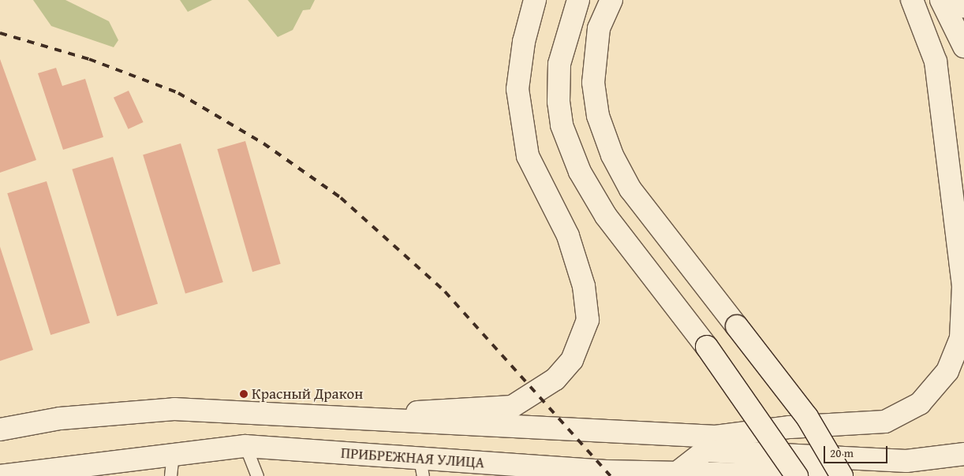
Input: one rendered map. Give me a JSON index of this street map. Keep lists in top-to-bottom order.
{
  "streets": {
    "street": ["ПРИБРЕЖНАЯ УЛИЦА"]
  },
  "places": ["Красный Дракон"],
  "scale_bar": "20 m"
}
